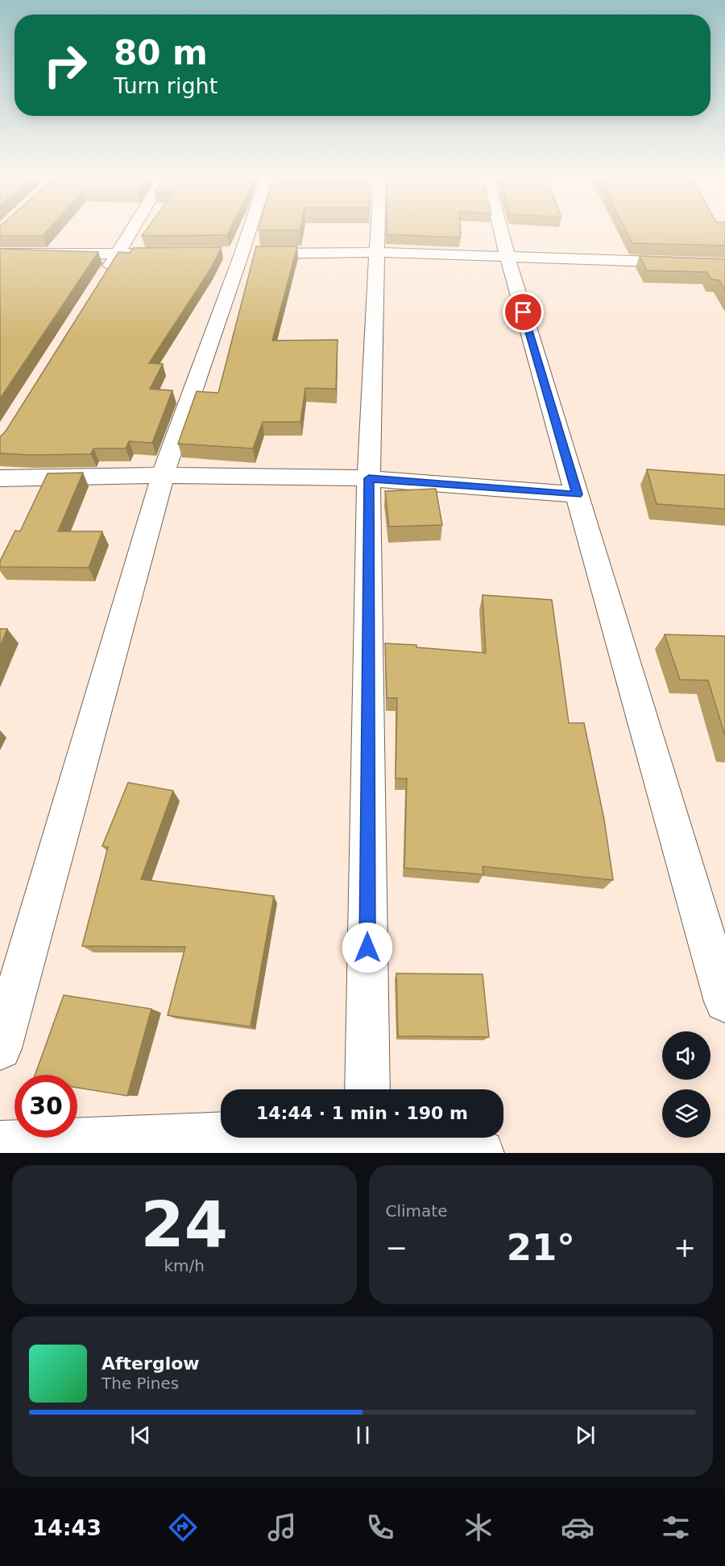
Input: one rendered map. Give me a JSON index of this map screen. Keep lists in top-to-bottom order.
{
  "page": {
    "turn": ["80 m", "Turn right"],
    "limit": "30",
    "trip": "14:44 · 1 min · 190 m",
    "tile": [
      ["24", "km/h"],
      "Climate"
    ],
    "heat": ["−", "21°", "+"],
    "song": ["Afterglow", "The Pines"],
    "tabs": "14:43"
  }
}
